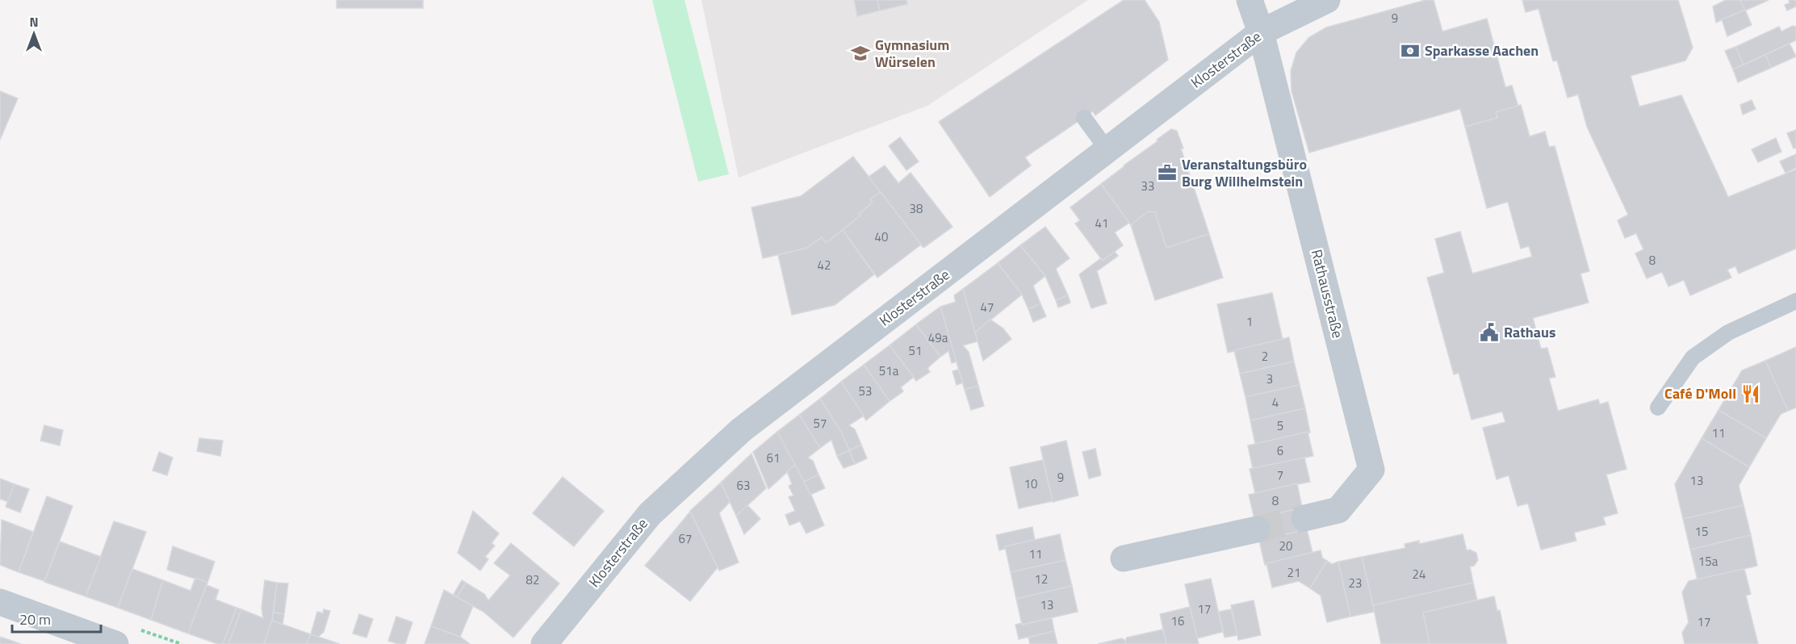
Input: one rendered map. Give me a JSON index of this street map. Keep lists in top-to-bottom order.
{
  "streets": {
    "street": ["Klosterstraße", "Rathausstraße"]
  },
  "crossings": [
    ["Klosterstraße", "Rathausstraße"]
  ],
  "places": {
    "bank": ["Sparkasse Aachen"],
    "school or university": ["Gymnasium Würselen"],
    "office": ["Veranstaltungsbüro Burg Willhelmstein"],
    "public building": ["Rathaus"],
    "restaurant": ["Café D'Moll"]
  },
  "house_numbers": [
    "9",
    "33",
    "38",
    "41",
    "40",
    "8",
    "42",
    "47",
    "1",
    "49a",
    "51",
    "2",
    "51a",
    "3",
    "53",
    "4",
    "57",
    "5",
    "11",
    "6",
    "61",
    "7",
    "9",
    "13",
    "10",
    "63",
    "8",
    "15",
    "67",
    "20",
    "11",
    "15a",
    "21",
    "24",
    "12",
    "82",
    "23",
    "13",
    "17",
    "16",
    "17"
  ],
  "scale_bar": "20 m",
  "north": "top"
}
